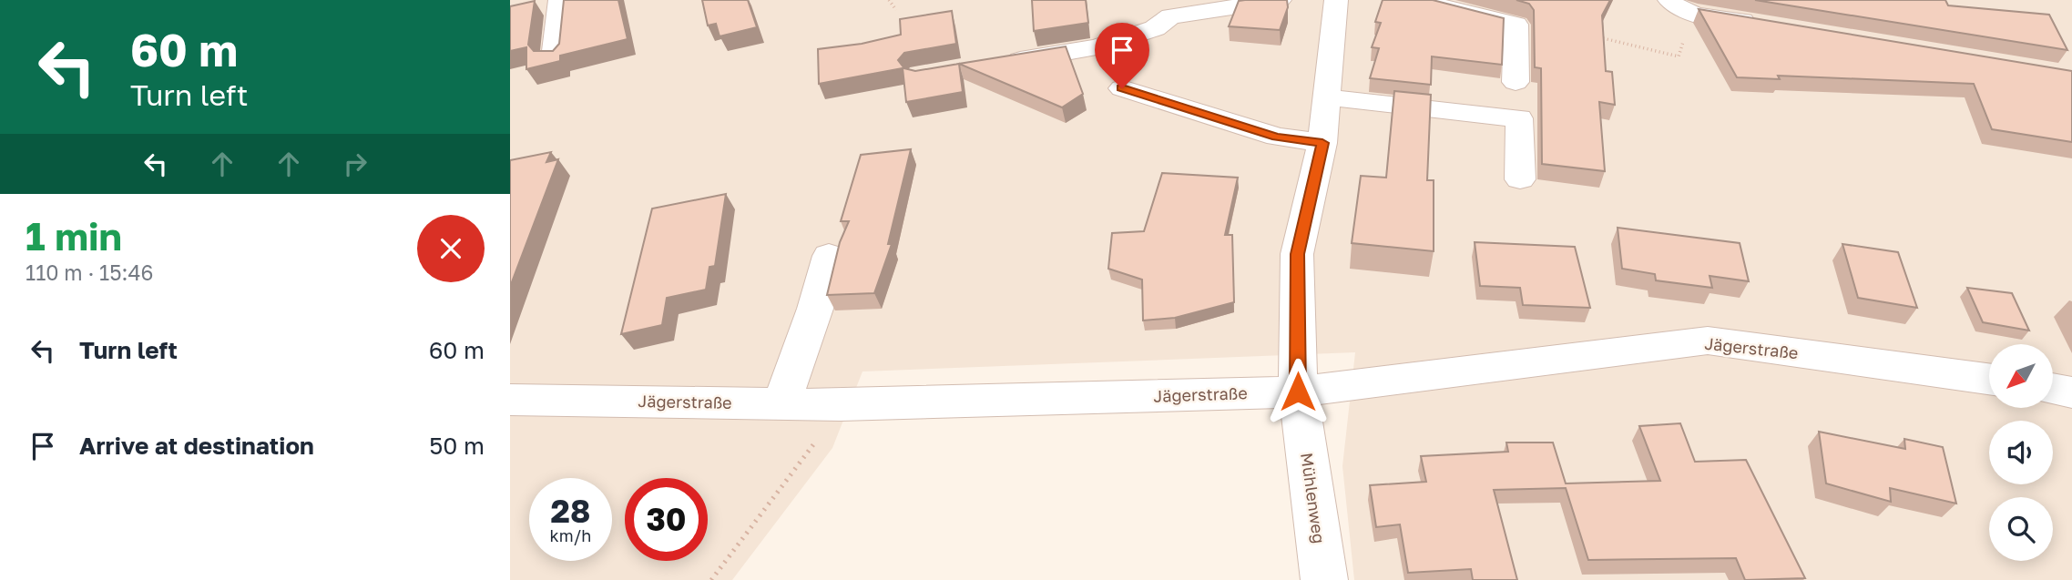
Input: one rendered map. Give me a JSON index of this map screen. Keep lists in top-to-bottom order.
{
  "streets": {
    "street": ["Jägerstraße", "Mühlenweg"]
  },
  "crossings": [
    ["Jägerstraße", "Mühlenweg"]
  ],
  "north": "bottom left",
  "page": {
    "turn": ["60 m", "Turn left"],
    "heading": ["1 min", "110 m · 15:46"],
    "list": [
      {
        "name": "Turn left",
        "value": "60 m"
      },
      {
        "name": "Arrive at destination",
        "value": "50 m"
      }
    ],
    "speed": "28 km/h",
    "limit": "30"
  }
}
